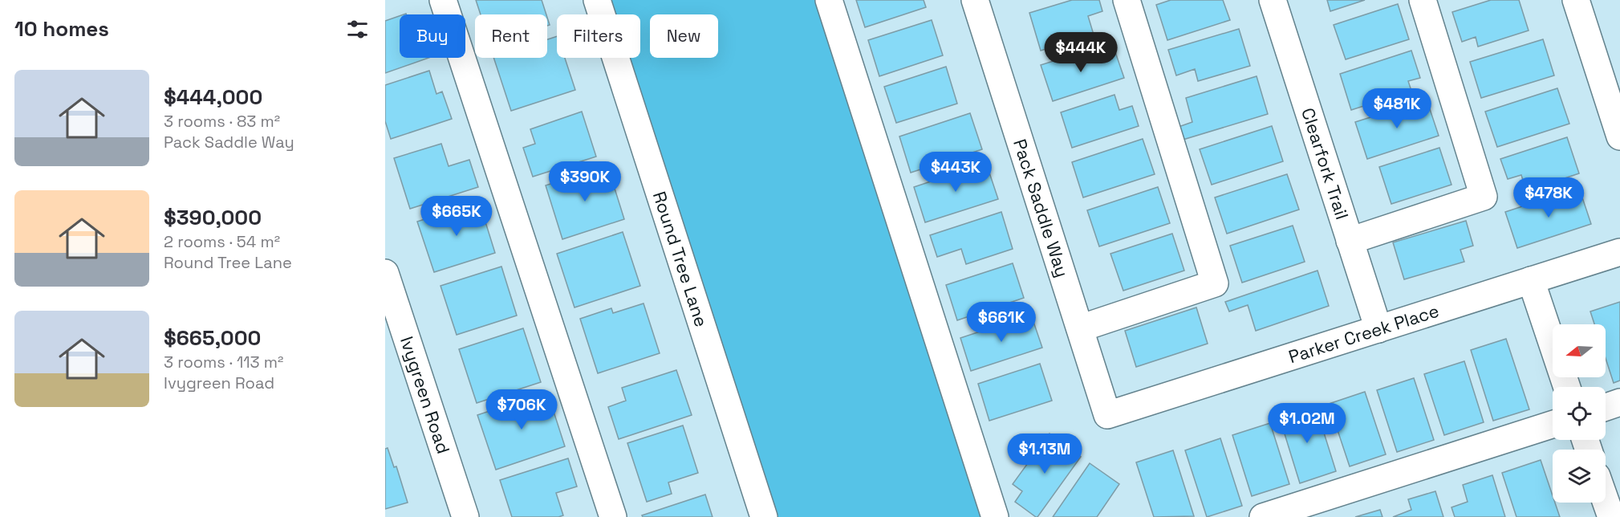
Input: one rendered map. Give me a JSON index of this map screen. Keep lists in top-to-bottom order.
{
  "streets": {
    "street": [
      "Clearfork Trail",
      "Pack Saddle Way",
      "Round Tree Lane",
      "Parker Creek Place",
      "Ivygreen Road"
    ]
  },
  "crossings": [
    ["Clearfork Trail", "Parker Creek Place"],
    ["Pack Saddle Way", "Parker Creek Place"]
  ],
  "north": "left",
  "page": {
    "heading": "10 homes",
    "chip": [
      "Buy",
      "Rent",
      "Filters",
      "New"
    ],
    "price": [
      "$444K",
      "$481K",
      "$443K",
      "$390K",
      "$478K",
      "$665K",
      "$661K",
      "$706K",
      "$1.02M",
      "$1.13M"
    ],
    "list": [
      {
        "name": "$444,000",
        "note": "3 rooms · 83 m² · Pack Saddle Way"
      },
      {
        "name": "$390,000",
        "note": "2 rooms · 54 m² · Round Tree Lane"
      },
      {
        "name": "$665,000",
        "note": "3 rooms · 113 m² · Ivygreen Road"
      }
    ]
  }
}
